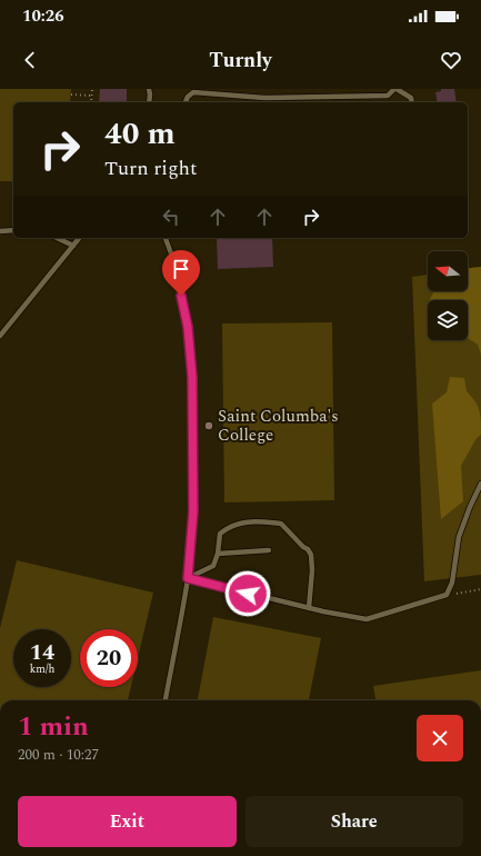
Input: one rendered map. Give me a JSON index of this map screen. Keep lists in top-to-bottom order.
{
  "places": ["Saint Columba's College"],
  "north": "left",
  "page": {
    "status": "10:26",
    "header": "Turnly",
    "turn": ["40 m", "Turn right"],
    "speed": "14 km/h",
    "limit": "20",
    "heading": ["1 min", "200 m · 10:27"],
    "buttons": ["Exit", "Share"]
  }
}
